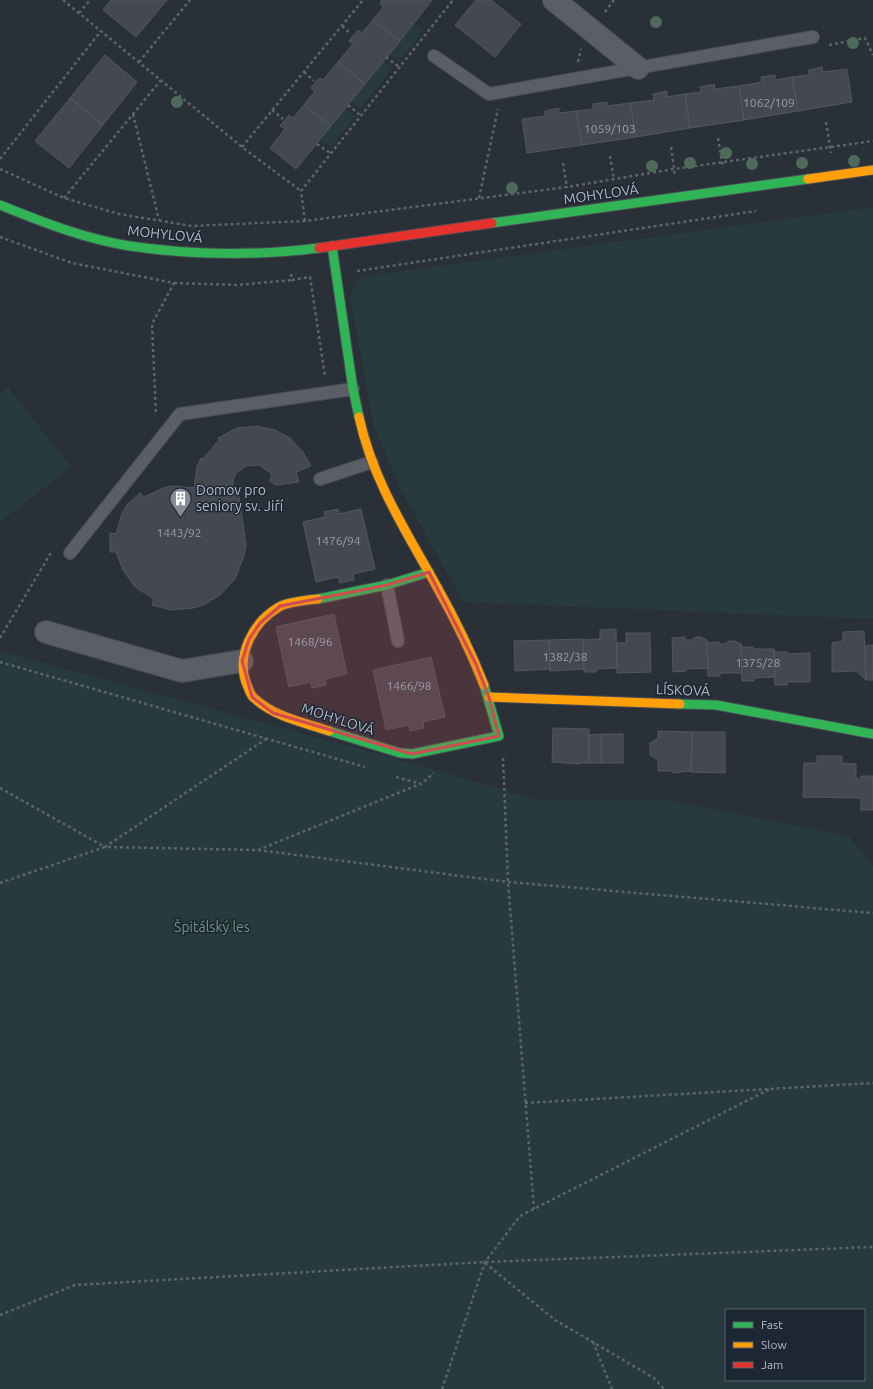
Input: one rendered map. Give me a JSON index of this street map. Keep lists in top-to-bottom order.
{
  "streets": {
    "street": ["MOHYLOVÁ", "LÍSKOVÁ"]
  },
  "parks": ["Špitálský les"],
  "places": {
    "building": ["Domov pro seniory sv. Jiří"]
  },
  "house_numbers": [
    "1062/109",
    "1059/103",
    "1443/92",
    "1476/94",
    "1468/96",
    "1382/38",
    "1375/28",
    "1466/98"
  ],
  "legend": ["Fast", "Slow", "Jam"]
}
